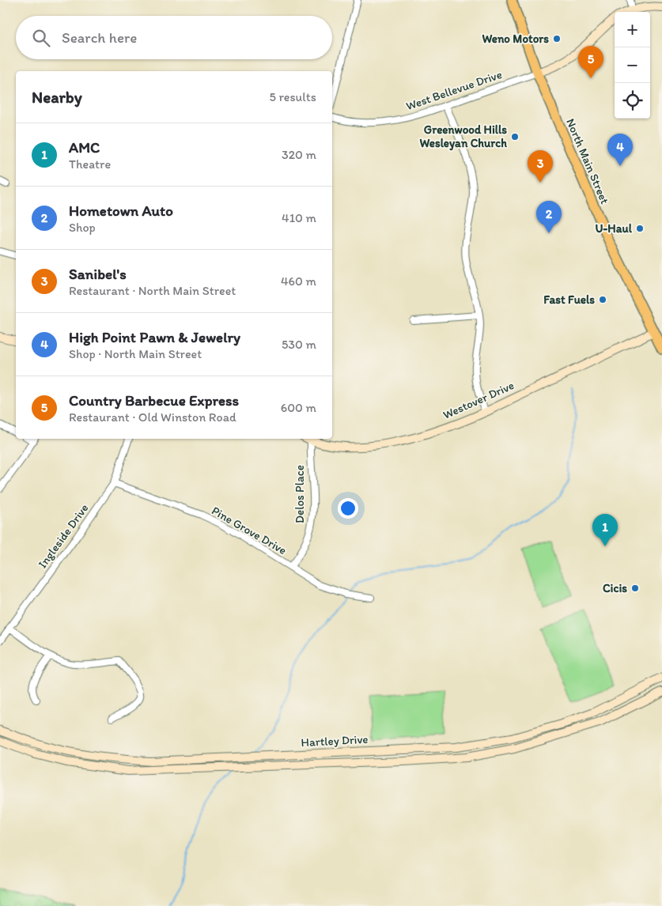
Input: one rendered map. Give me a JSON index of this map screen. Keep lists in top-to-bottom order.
{
  "streets": {
    "main road": ["North Main Street"],
    "street": [
      "West Bellevue Drive",
      "Westover Drive",
      "Delos Place",
      "Pine Grove Drive",
      "Ingleside Drive",
      "Hartley Drive"
    ]
  },
  "crossings": [
    ["West Bellevue Drive", "North Main Street"],
    ["North Main Street", "Westover Drive"],
    ["Delos Place", "Pine Grove Drive"],
    ["Pine Grove Drive", "Ingleside Drive"]
  ],
  "places": [
    "Weno Motors",
    "Greenwood Hills Wesleyan Church",
    "U-Haul",
    "Fast Fuels",
    "Cicis"
  ],
  "page": {
    "map_buttons": ["+", "−"],
    "search": "Search here",
    "pins": [
      "5",
      "4",
      "3",
      "2",
      "1"
    ],
    "heading": ["Nearby", "5 results"],
    "list": [
      {
        "mark": "1",
        "name": "AMC",
        "note": "Theatre",
        "value": "320 m"
      },
      {
        "mark": "2",
        "name": "Hometown Auto",
        "note": "Shop",
        "value": "410 m"
      },
      {
        "mark": "3",
        "name": "Sanibel's",
        "note": "Restaurant · North Main Street",
        "value": "460 m"
      },
      {
        "mark": "4",
        "name": "High Point Pawn & Jewelry",
        "note": "Shop · North Main Street",
        "value": "530 m"
      },
      {
        "mark": "5",
        "name": "Country Barbecue Express",
        "note": "Restaurant · Old Winston Road",
        "value": "600 m"
      }
    ]
  }
}
